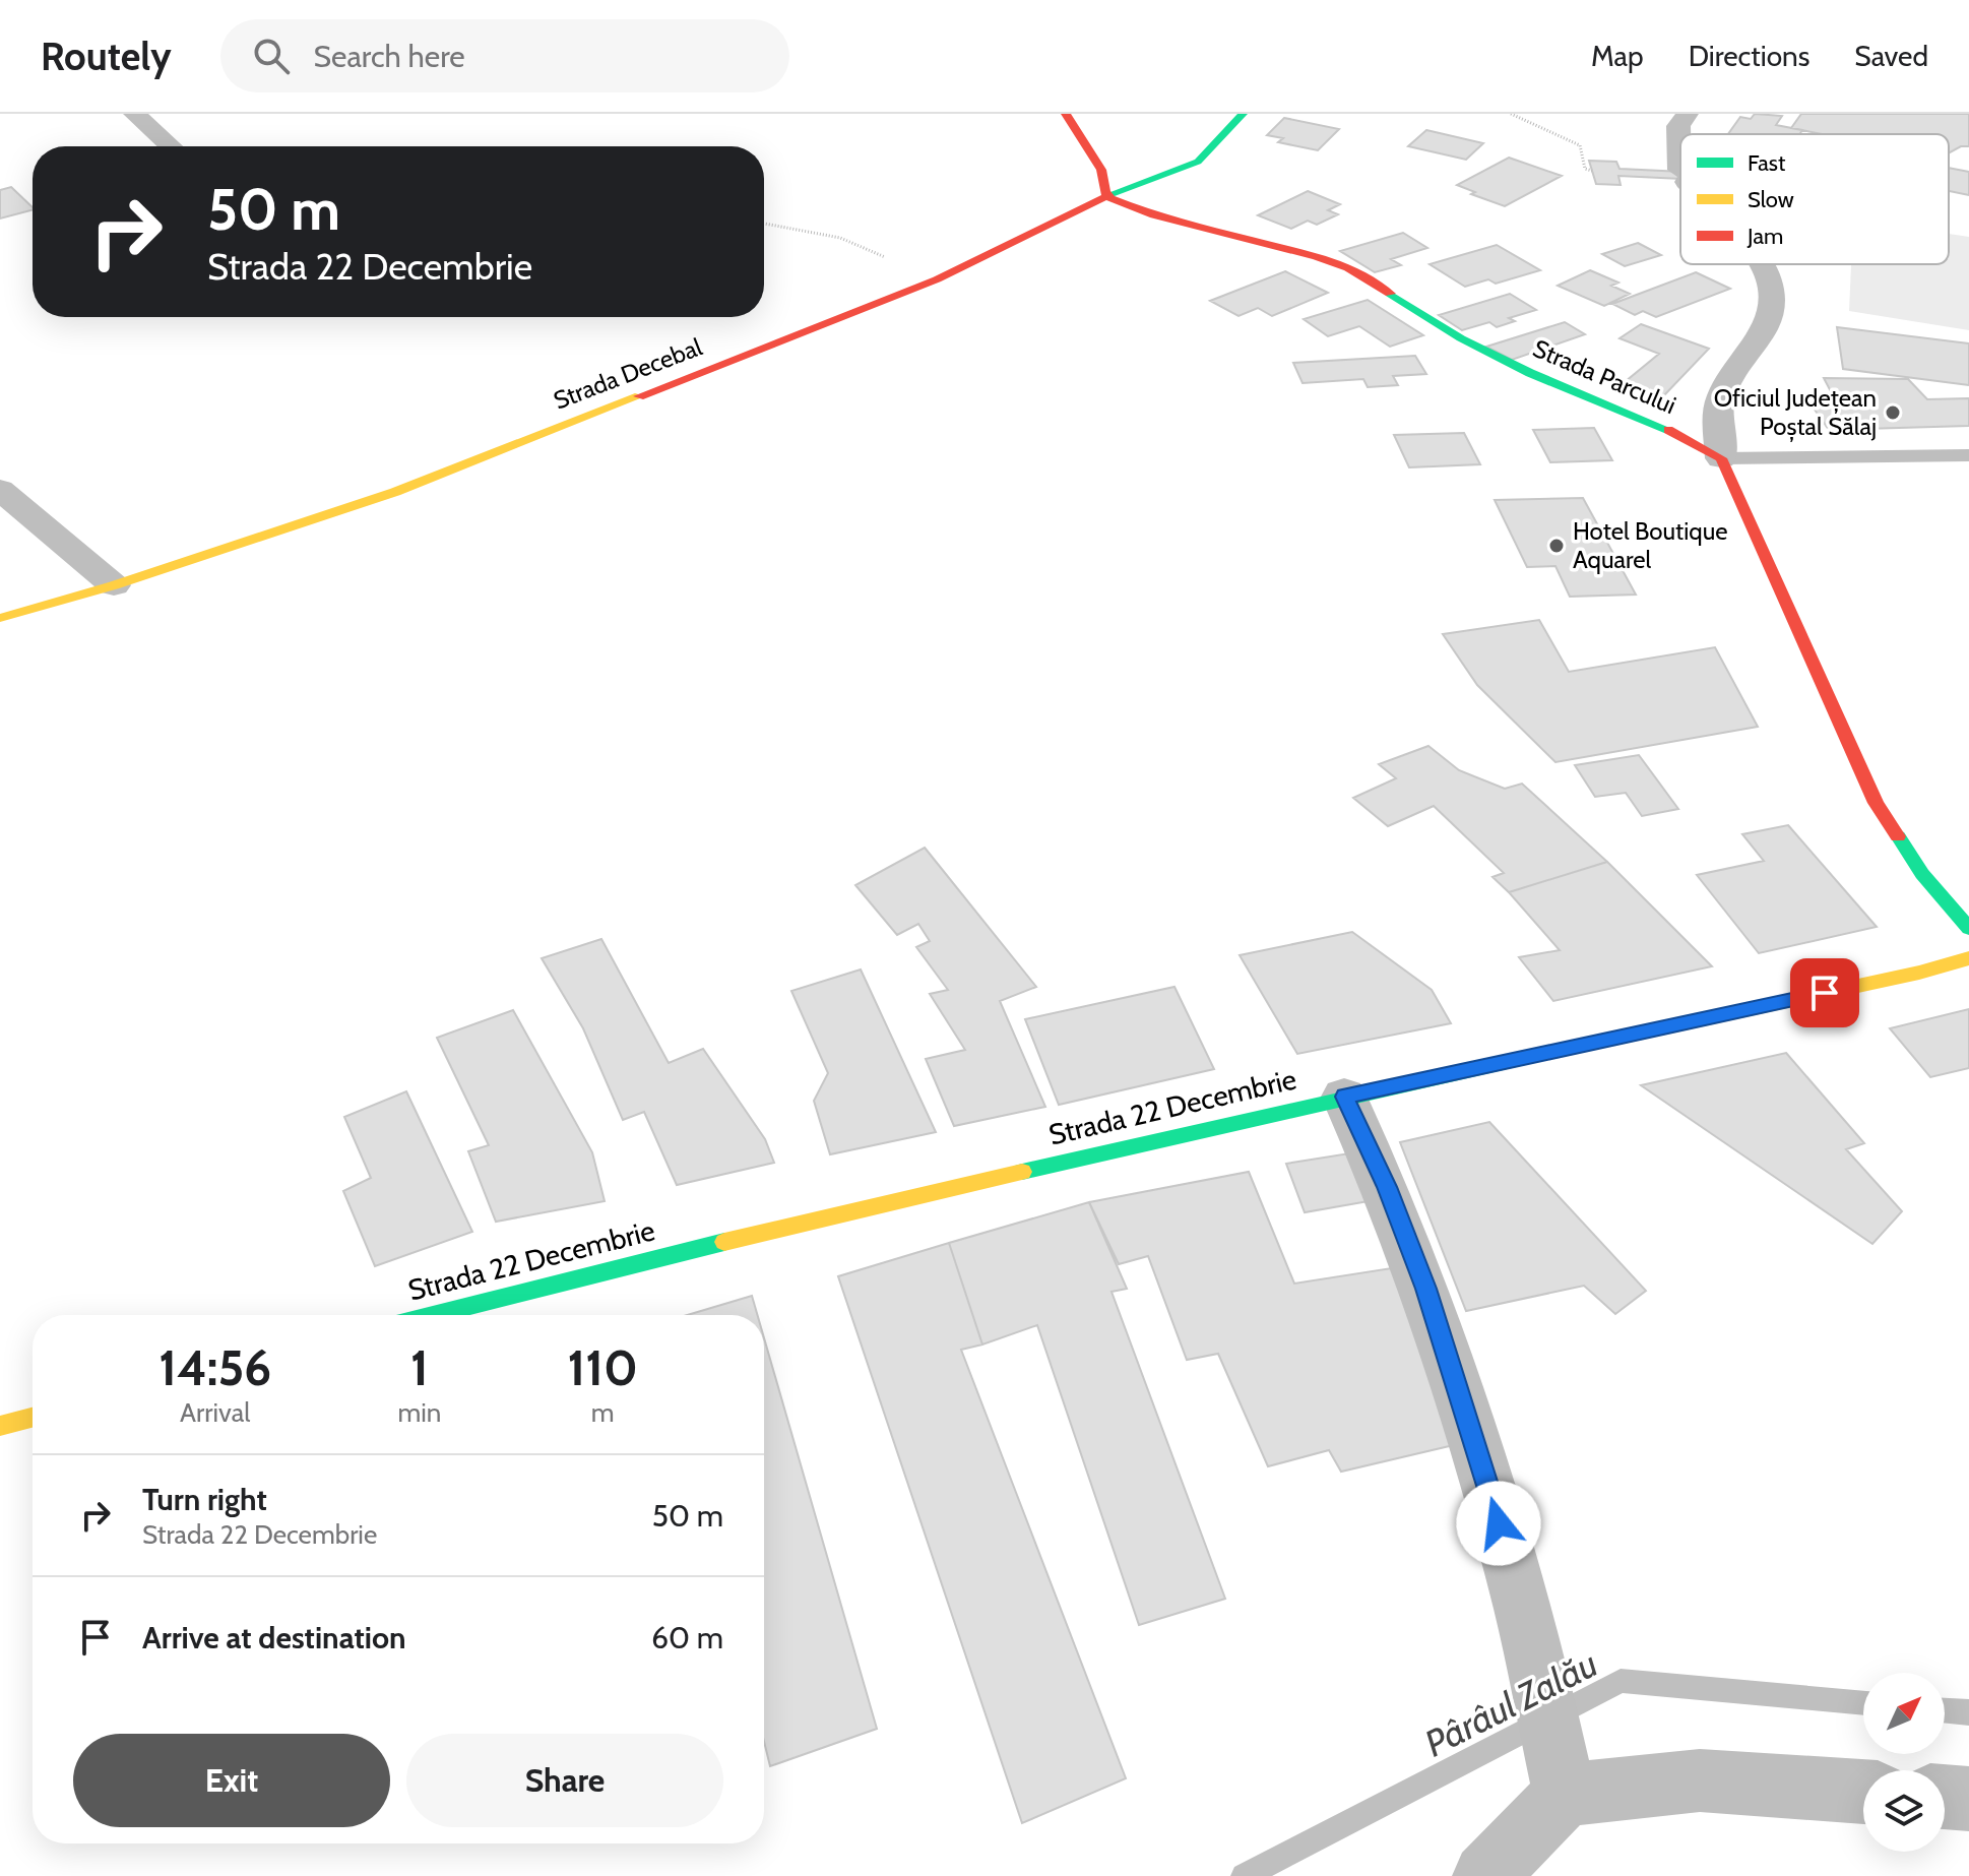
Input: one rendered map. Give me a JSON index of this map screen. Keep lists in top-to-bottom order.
{
  "streets": {
    "street": ["Strada Decebal", "Strada Parcului", "Strada 22 Decembrie"]
  },
  "crossings": [
    ["Strada Decebal", "Strada Parcului"]
  ],
  "water": ["Pârâul Zalău"],
  "places": ["Oficiul Județean Poștal Sălaj", "Hotel Boutique Aquarel"],
  "legend": ["Fast", "Slow", "Jam"],
  "north": "top right",
  "page": {
    "header": "Routely",
    "search": "Search here",
    "nav": ["Map", "Directions", "Saved"],
    "turn": ["50 m", "Strada 22 Decembrie"],
    "eta": [
      "14:56",
      "Arrival",
      "1",
      "min",
      "110",
      "m"
    ],
    "list": [
      {
        "name": "Turn right",
        "note": "Strada 22 Decembrie",
        "value": "50 m"
      },
      {
        "name": "Arrive at destination",
        "value": "60 m"
      }
    ],
    "buttons": ["Exit", "Share"]
  }
}
